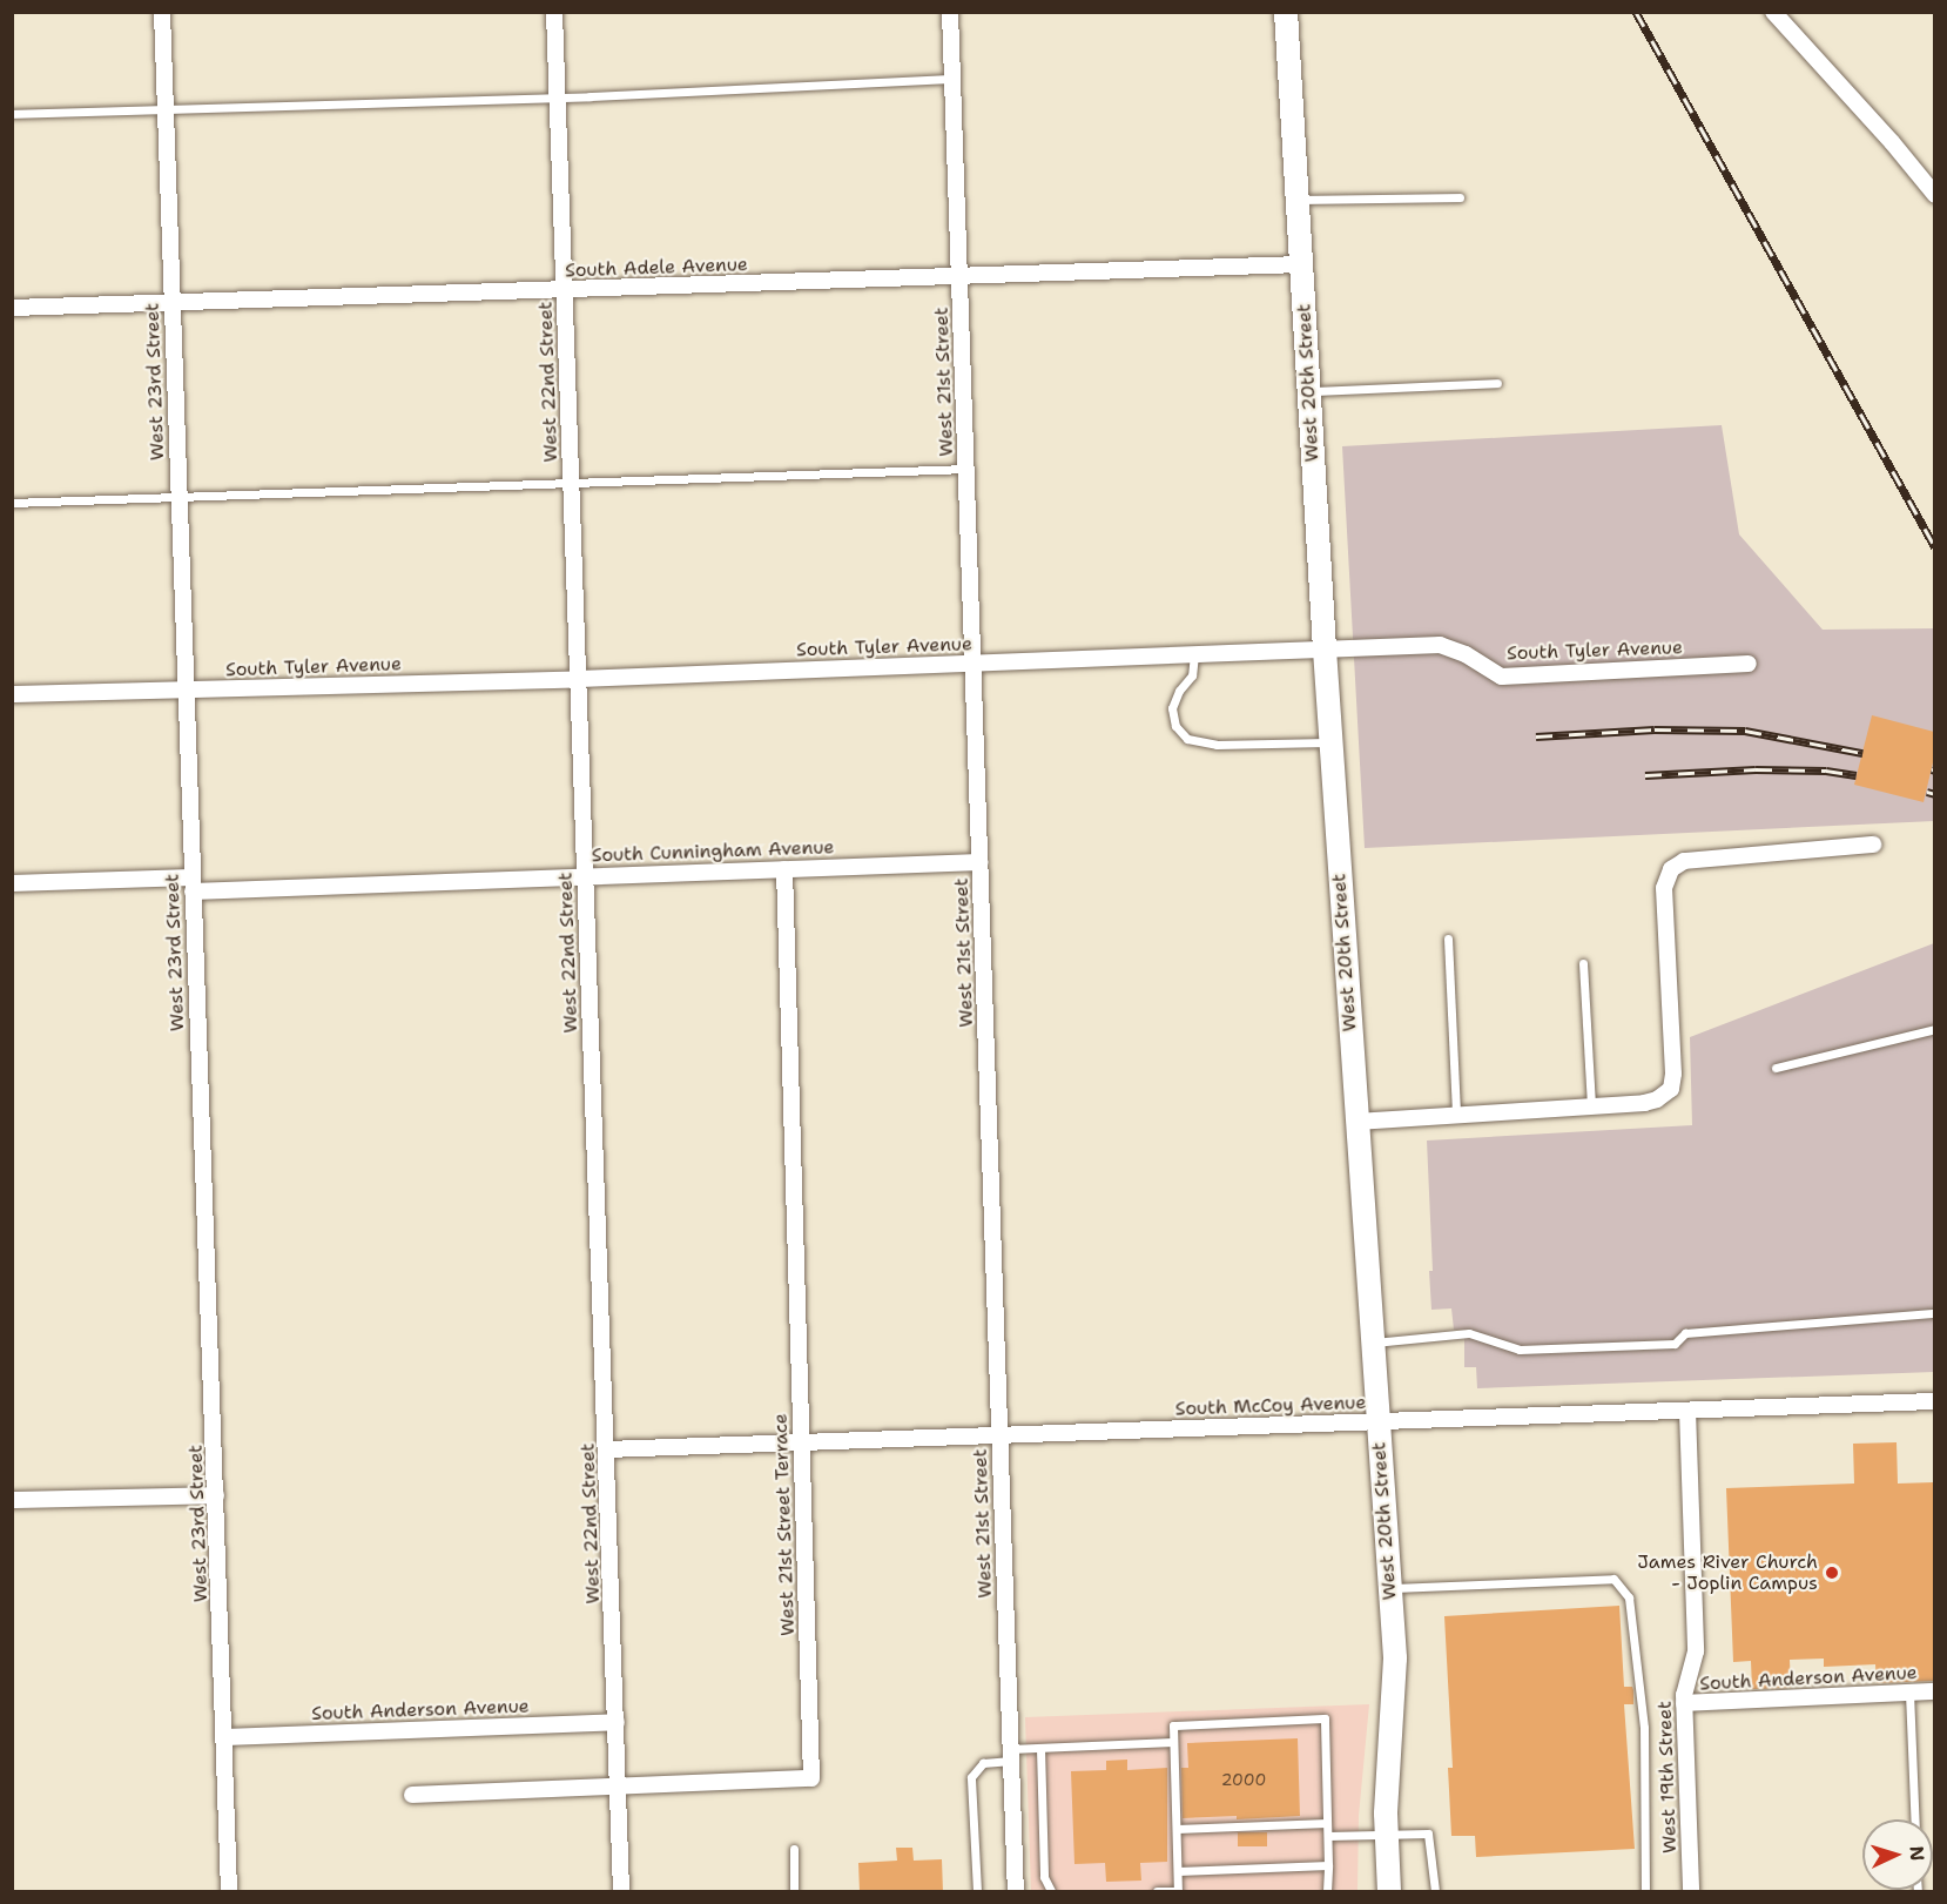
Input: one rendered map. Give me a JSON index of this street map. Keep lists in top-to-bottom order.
{
  "streets": {
    "main road": ["West 20th Street"],
    "street": [
      "South Adele Avenue",
      "West 23rd Street",
      "West 22nd Street",
      "West 21st Street",
      "South Tyler Avenue",
      "South Cunningham Avenue",
      "South McCoy Avenue",
      "West 21st Street Terrace",
      "South Anderson Avenue",
      "West 19th Street"
    ]
  },
  "crossings": [
    ["South Adele Avenue", "West 23rd Street"],
    ["South Adele Avenue", "West 22nd Street"],
    ["South Adele Avenue", "West 21st Street"],
    ["South Adele Avenue", "West 20th Street"],
    ["West 23rd Street", "South Tyler Avenue"],
    ["West 23rd Street", "South Cunningham Avenue"],
    ["West 23rd Street", "South Anderson Avenue"],
    ["West 22nd Street", "South Tyler Avenue"],
    ["West 22nd Street", "South Cunningham Avenue"],
    ["West 22nd Street", "South McCoy Avenue"],
    ["West 22nd Street", "West 21st Street Terrace"],
    ["West 22nd Street", "South Anderson Avenue"],
    ["West 21st Street", "South Tyler Avenue"],
    ["West 21st Street", "South Cunningham Avenue"],
    ["West 21st Street", "South McCoy Avenue"],
    ["West 20th Street", "South Tyler Avenue"],
    ["West 20th Street", "South McCoy Avenue"],
    ["South Cunningham Avenue", "West 21st Street Terrace"],
    ["South McCoy Avenue", "West 21st Street Terrace"],
    ["South McCoy Avenue", "West 19th Street"],
    ["South Anderson Avenue", "West 19th Street"]
  ],
  "places": ["James River Church - Joplin Campus"],
  "house_numbers": ["2000"],
  "north": "right"
}
